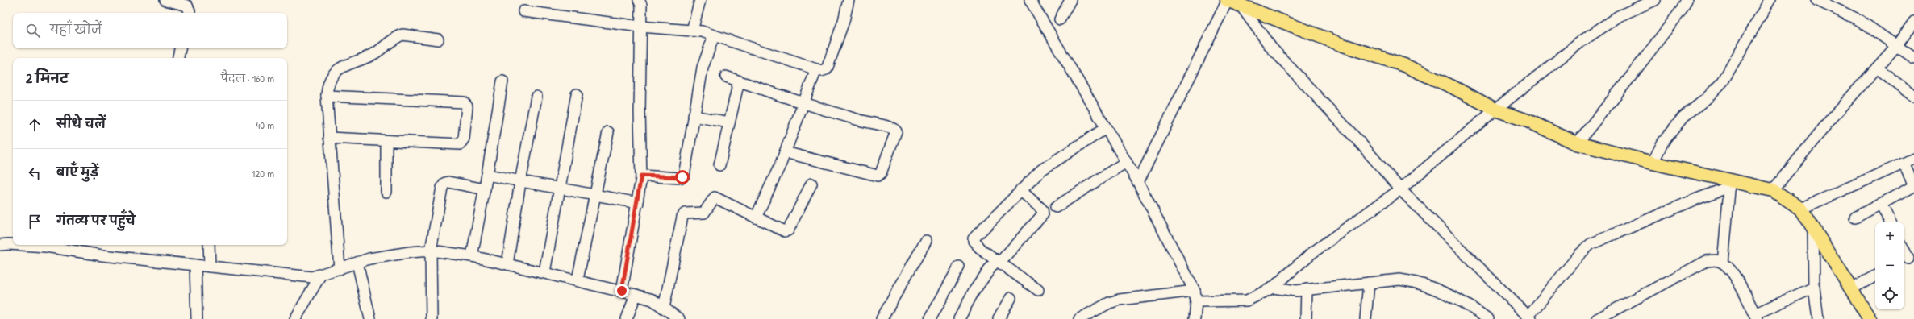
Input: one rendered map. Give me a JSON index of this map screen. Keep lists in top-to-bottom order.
{
  "page": {
    "search": "यहाँ खोजें",
    "heading": ["2 मिनट", "पैदल · 160 m"],
    "list": [
      ["सीधे चलें", "40 m"],
      ["बाएँ मुड़ें", "120 m"],
      "गंतव्य पर पहुँचे"
    ],
    "map_buttons": ["+", "−"]
  }
}
